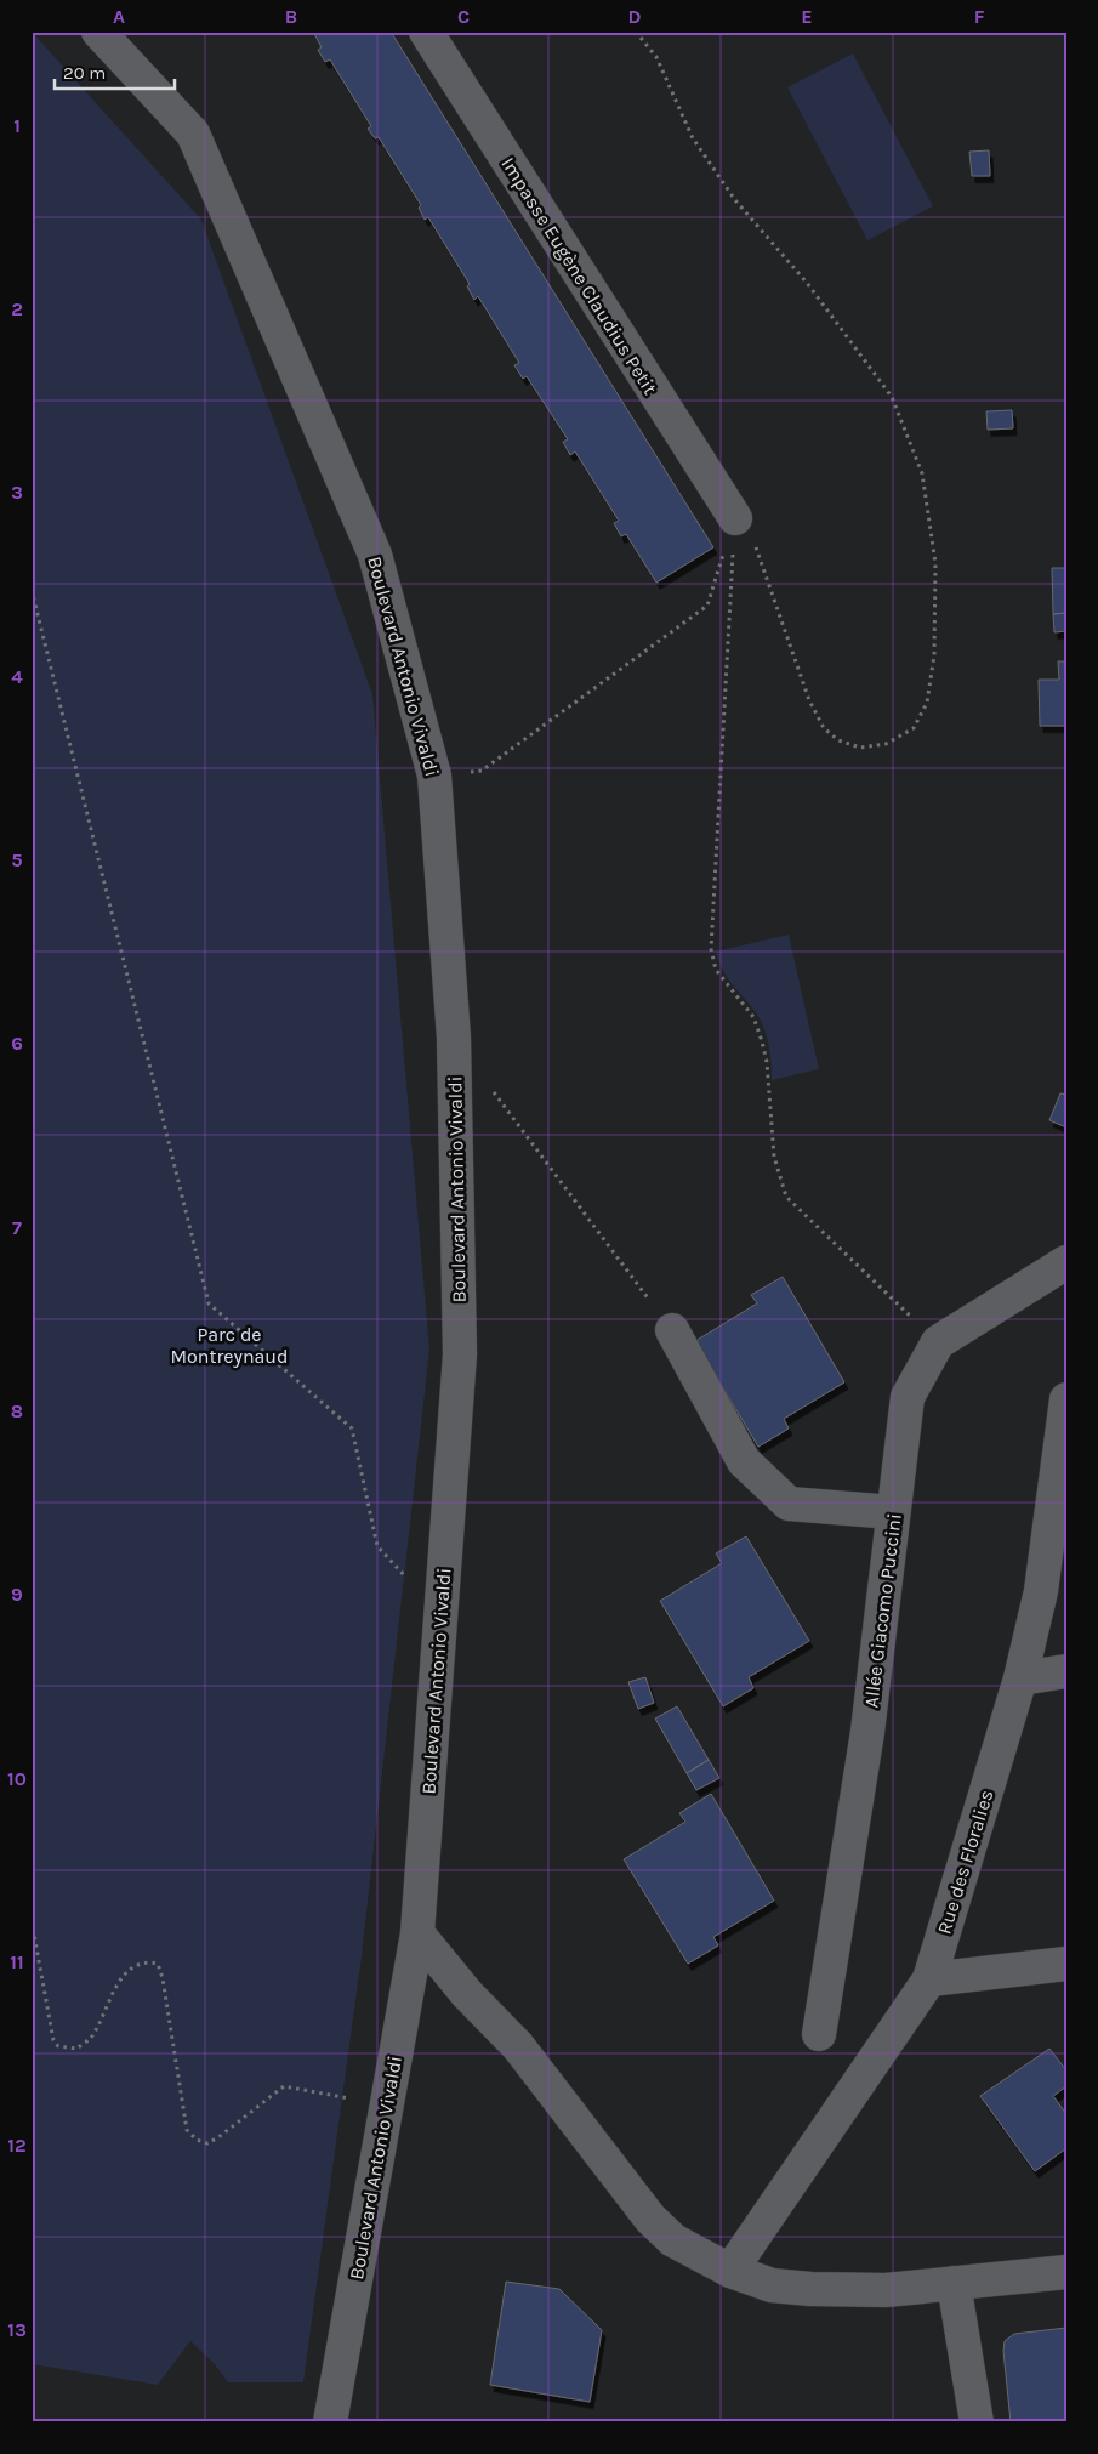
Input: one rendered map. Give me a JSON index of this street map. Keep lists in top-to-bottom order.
{
  "streets": {
    "street": [
      "Impasse Eugène Claudius Petit",
      "Boulevard Antonio Vivaldi",
      "Allée Giacomo Puccini",
      "Rue des Floralies"
    ]
  },
  "parks": ["Parc de Montreynaud"],
  "scale_bar": "20 m",
  "grid": {
    "columns": [
      "A",
      "B",
      "C",
      "D",
      "E",
      "F"
    ],
    "rows": [
      "1",
      "2",
      "3",
      "4",
      "5",
      "6",
      "7",
      "8",
      "9",
      "10",
      "11",
      "12",
      "13"
    ]
  }
}
